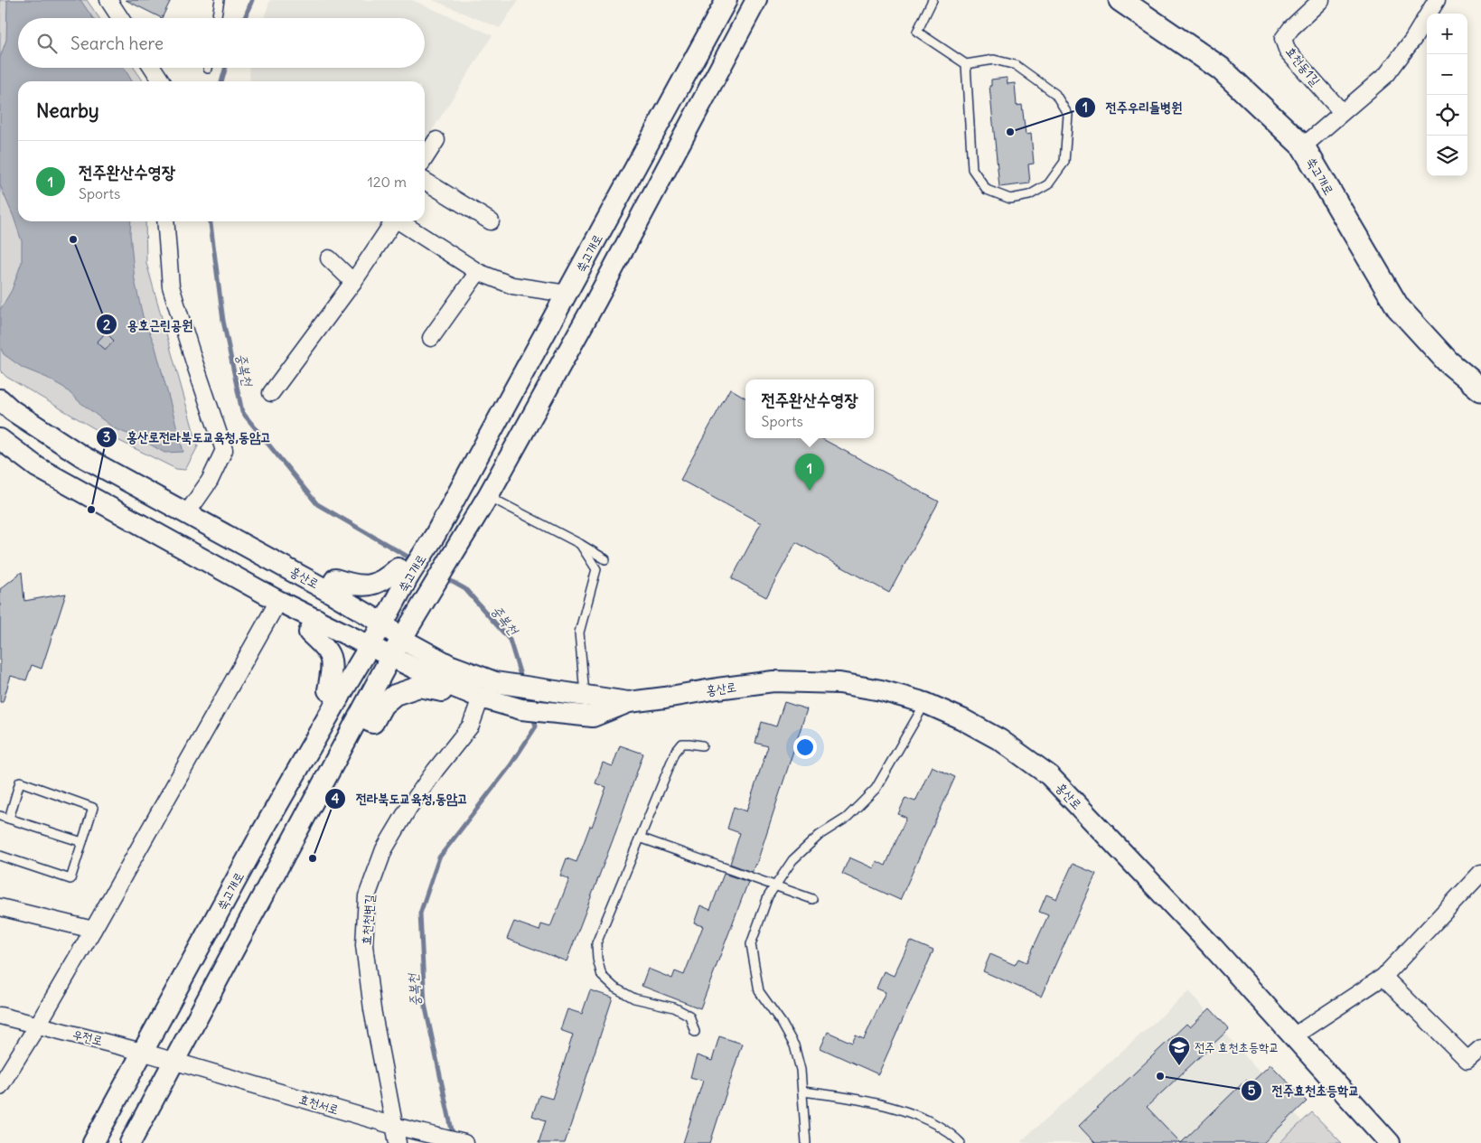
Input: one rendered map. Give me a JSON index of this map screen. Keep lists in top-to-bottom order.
{
  "streets": {
    "main road": ["쑥고개로"],
    "street": [
      "효천동1길",
      "홍산로",
      "효천천변길",
      "우전로",
      "효천서로"
    ]
  },
  "crossings": [
    ["쑥고개로", "홍산로"],
    ["쑥고개로", "우전로"],
    ["쑥고개로", "효천서로"],
    ["홍산로", "효천천변길"],
    ["효천천변길", "효천서로"],
    ["우전로", "효천서로"]
  ],
  "water": ["중복천"],
  "places": {
    "other": [
      "전주우리들병원",
      "용호근린공원",
      "홍산로전라북도교육청,동암고",
      "전라북도교육청,동암고",
      "전주효천초등학교"
    ],
    "school or university": ["전주 효천초등학교"]
  },
  "page": {
    "map_buttons": ["+", "−"],
    "search": "Search here",
    "heading": "Nearby",
    "list": [
      {
        "mark": "1",
        "name": "전주완산수영장",
        "note": "Sports",
        "value": "120 m"
      }
    ],
    "popup": ["전주완산수영장", "Sports"],
    "pins": "1"
  }
}
